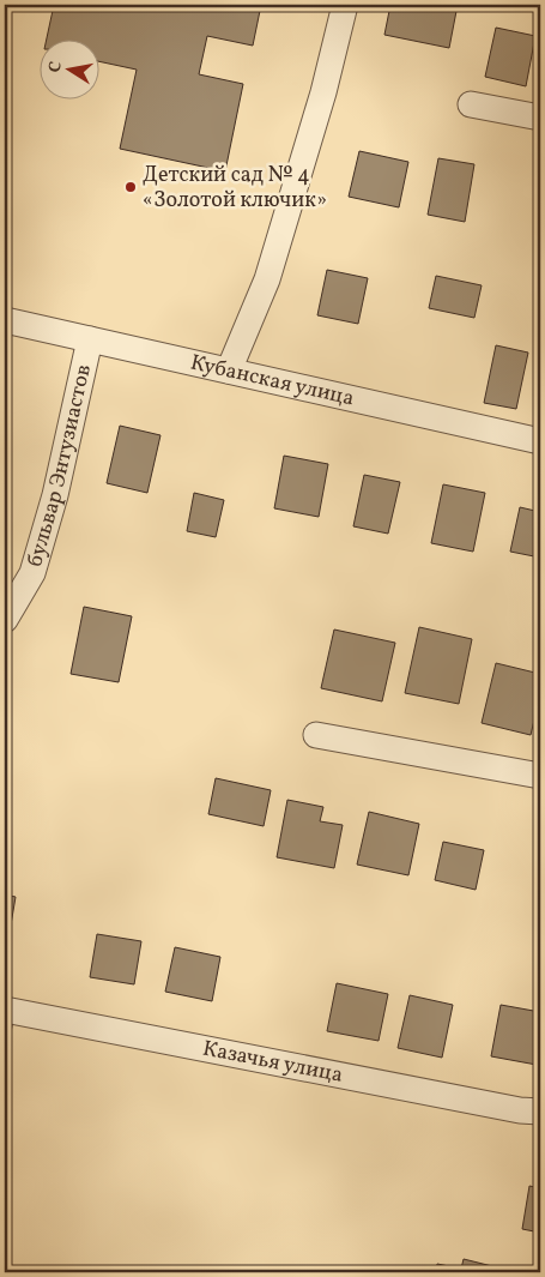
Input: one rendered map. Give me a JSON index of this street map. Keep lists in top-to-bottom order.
{
  "streets": {
    "street": ["Кубанская улица", "бульвар Энтузиастов", "Казачья улица"]
  },
  "crossings": [
    ["Кубанская улица", "бульвар Энтузиастов"]
  ],
  "places": ["Детский сад № 4 «Золотой ключик»"],
  "north": "left"
}
